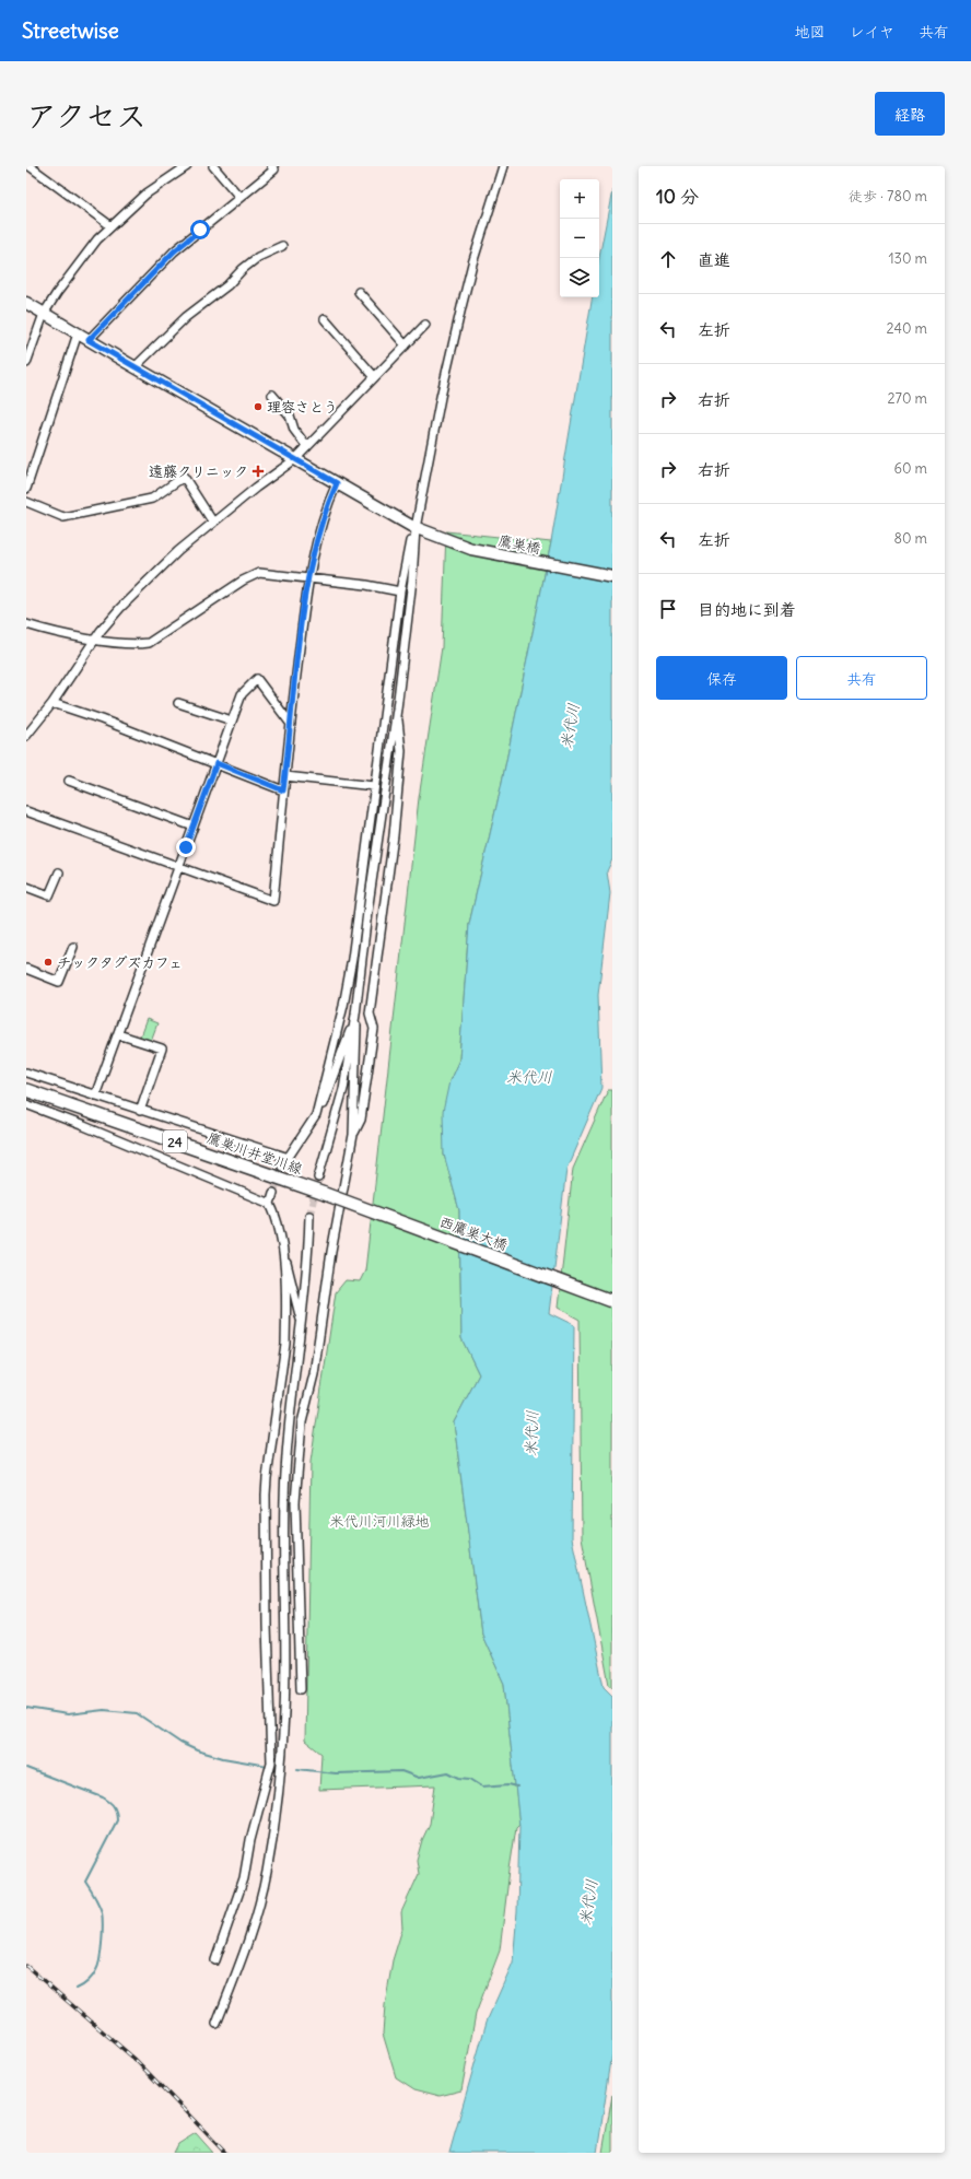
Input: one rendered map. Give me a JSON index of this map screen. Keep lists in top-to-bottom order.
{
  "streets": {
    "main road": ["24", "鷹巣川井堂川線", "西鷹巣大橋"],
    "street": ["鷹巣橋"]
  },
  "crossings": [
    ["鷹巣川井堂川線", "西鷹巣大橋"]
  ],
  "water": ["米代川"],
  "parks": ["米代川河川緑地"],
  "places": {
    "other": ["理容さとう", "チックタグズカフェ"],
    "health": ["遠藤クリニック"]
  },
  "page": {
    "header": "Streetwise",
    "nav": ["地図", "レイヤ", "共有"],
    "title": "アクセス",
    "buttons": [
      "経路",
      ["保存", "共有"]
    ],
    "heading": ["10 分", "徒歩 · 780 m"],
    "map_buttons": ["+", "−"],
    "list": [
      ["直進", "130 m"],
      ["左折", "240 m"],
      ["右折", "270 m"],
      ["右折", "60 m"],
      ["左折", "80 m"],
      "目的地に到着"
    ]
  }
}
